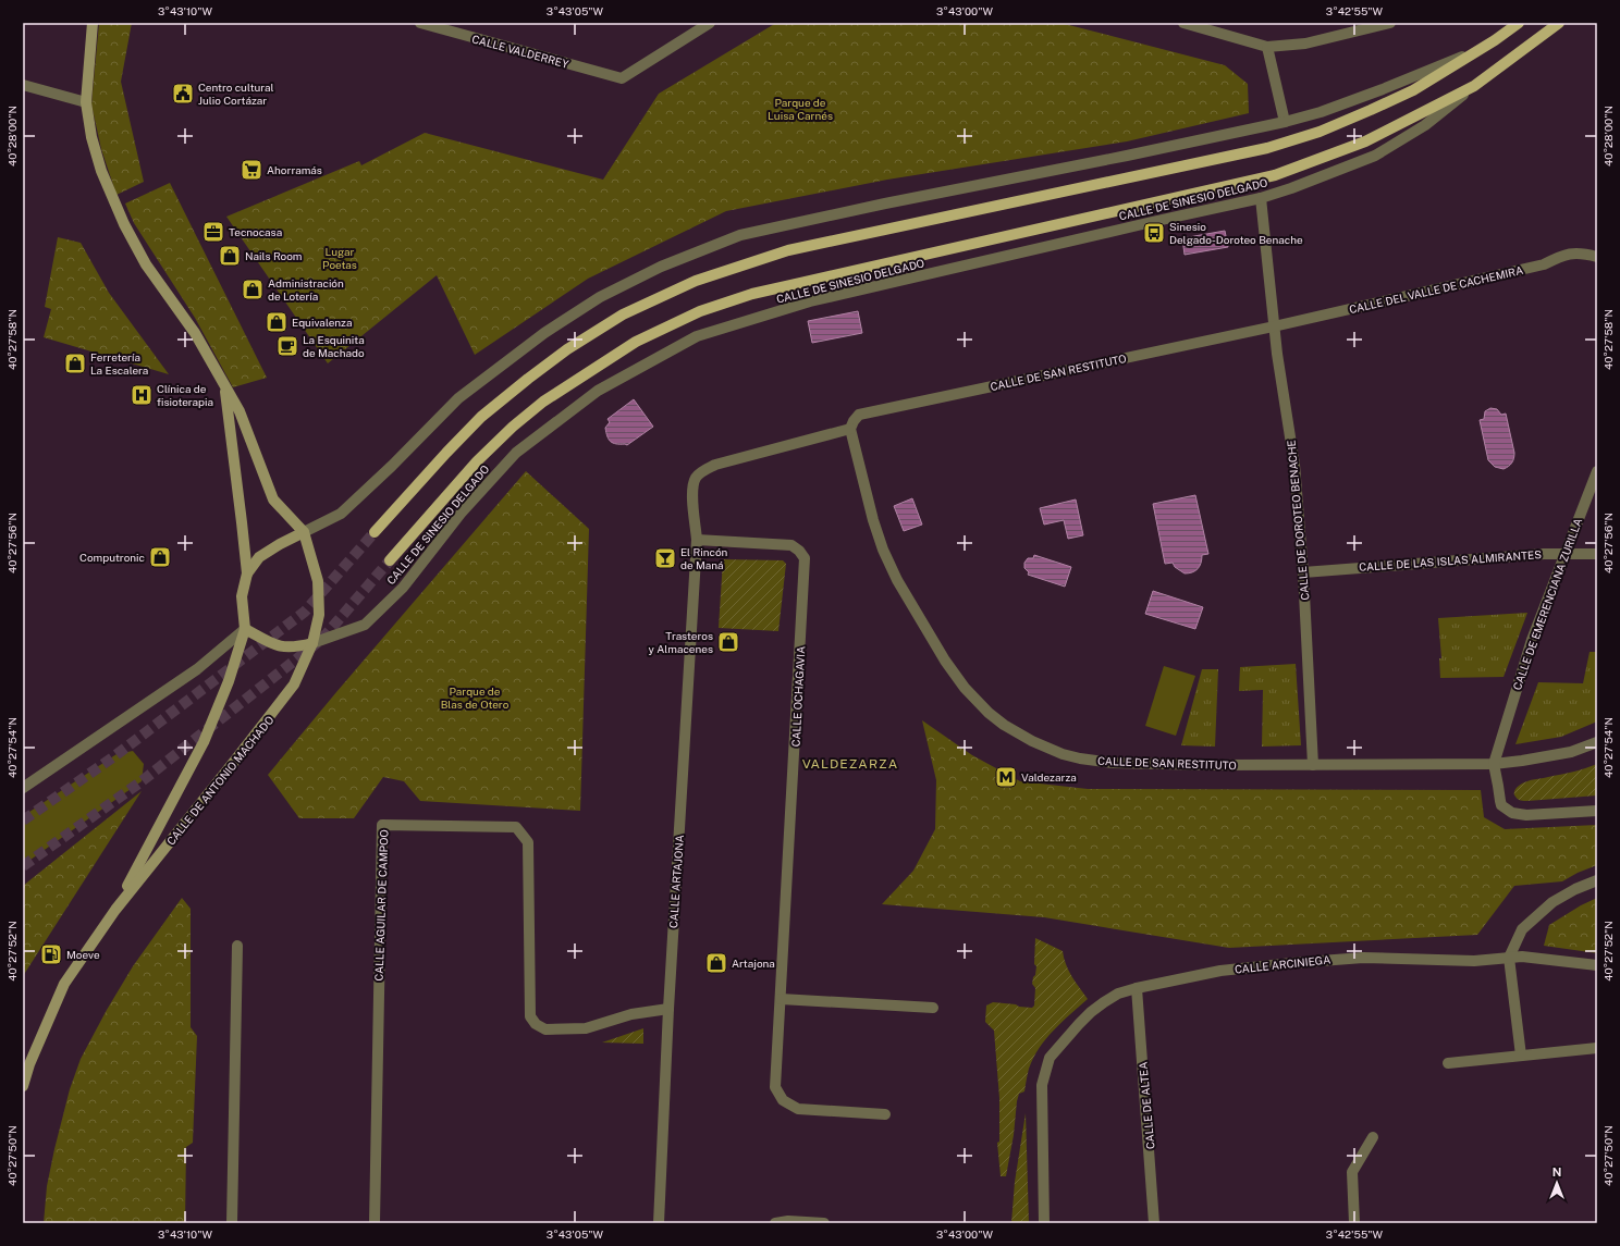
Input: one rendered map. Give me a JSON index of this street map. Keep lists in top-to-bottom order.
{
  "streets": {
    "main road": ["CALLE DE SINESIO DELGADO"],
    "street": [
      "CALLE VALDERREY",
      "CALLE DEL VALLE DE CACHEMIRA",
      "CALLE DE SAN RESTITUTO",
      "CALLE DE DOROTEO BENACHE",
      "CALLE DE LAS ISLAS ALMIRANTES",
      "CALLE DE EMERENCIANA ZURILLA",
      "CALLE OCHAGAVIA",
      "CALLE DE ANTONIO MACHADO",
      "CALLE ARTAJONA",
      "CALLE AGUILAR DE CAMPOO",
      "CALLE ARCINIEGA",
      "CALLE DE ALTEA"
    ]
  },
  "crossings": [
    ["CALLE DE SINESIO DELGADO", "CALLE DE DOROTEO BENACHE"],
    ["CALLE DE SINESIO DELGADO", "CALLE DE ANTONIO MACHADO"],
    ["CALLE DEL VALLE DE CACHEMIRA", "CALLE DE SAN RESTITUTO"],
    ["CALLE DEL VALLE DE CACHEMIRA", "CALLE DE DOROTEO BENACHE"],
    ["CALLE DE SAN RESTITUTO", "CALLE DE DOROTEO BENACHE"],
    ["CALLE DE SAN RESTITUTO", "CALLE DE EMERENCIANA ZURILLA"],
    ["CALLE DE DOROTEO BENACHE", "CALLE DE LAS ISLAS ALMIRANTES"],
    ["CALLE DE LAS ISLAS ALMIRANTES", "CALLE DE EMERENCIANA ZURILLA"],
    ["CALLE OCHAGAVIA", "CALLE ARTAJONA"],
    ["CALLE ARTAJONA", "CALLE AGUILAR DE CAMPOO"],
    ["CALLE ARCINIEGA", "CALLE DE ALTEA"]
  ],
  "districts": ["VALDEZARZA"],
  "parks": ["Parque de Luisa Carnés", "Lugar Poetas", "Parque de Blas de Otero"],
  "places": {
    "public building": ["Centro cultural Julio Cortázar"],
    "supermarket": ["Ahorramás"],
    "office": ["Tecnocasa"],
    "bus stop": ["Sinesio Delgado-Doroteo Benache"],
    "shop": [
      "Nails Room",
      "Administración de Lotería",
      "Equivalenza",
      "Ferretería La Escalera",
      "Computronic",
      "Trasteros y Almacenes",
      "Artajona"
    ],
    "cafe": ["La Esquinita de Machado"],
    "hospital": ["Clínica de fisioterapia"],
    "bar": ["El Rincón de Maná"],
    "metro station": ["Valdezarza"],
    "fuel station": ["Moeve"]
  },
  "north": "top",
  "coordinates": [
    "3°43'10\"W",
    "3°43'05\"W",
    "3°43'00\"W",
    "3°42'55\"W",
    "40°28'00\"N",
    "40°27'58\"N",
    "40°27'56\"N",
    "40°27'54\"N",
    "40°27'52\"N",
    "40°27'50\"N"
  ]
}
